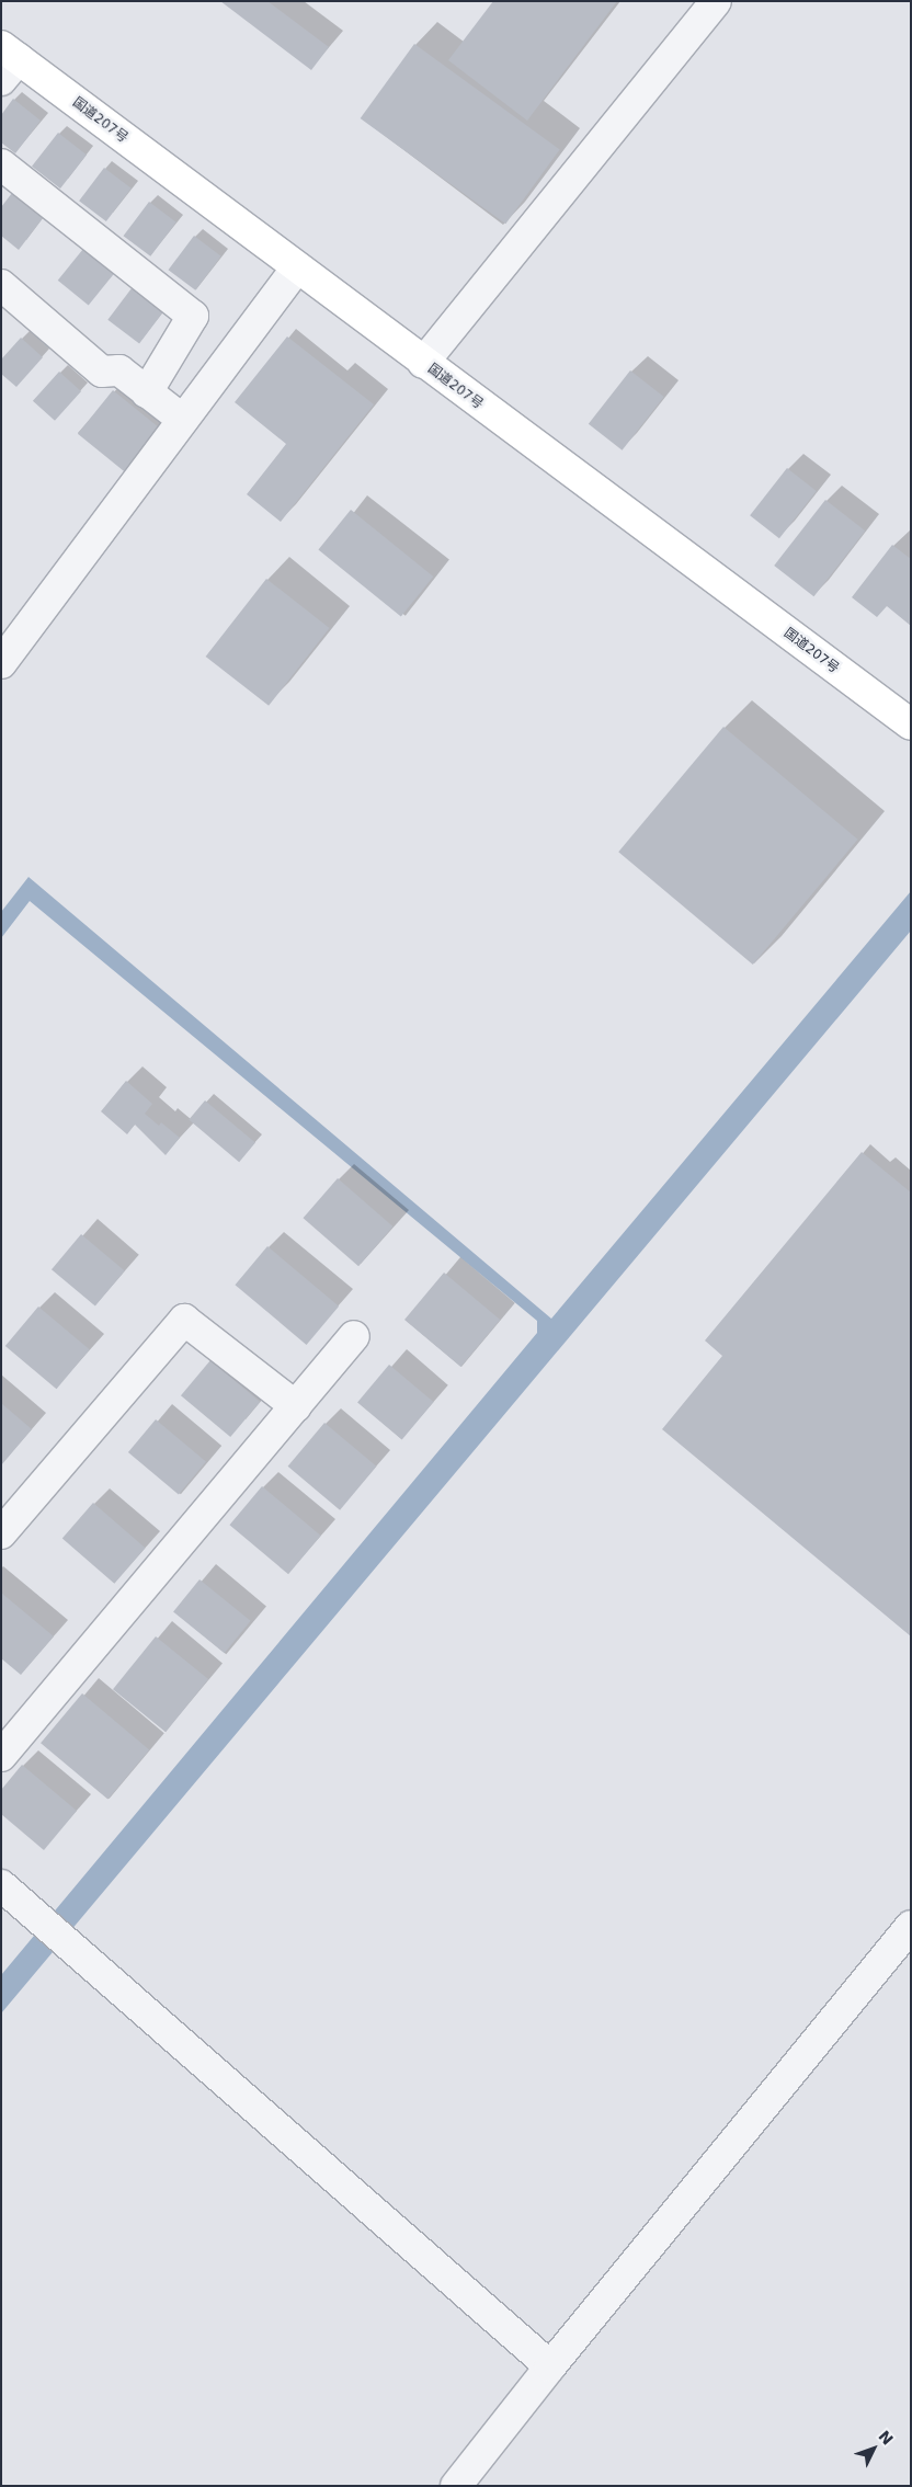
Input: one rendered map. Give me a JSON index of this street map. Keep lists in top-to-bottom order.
{
  "streets": {
    "highway": ["国道207号"]
  },
  "north": "top right"
}
